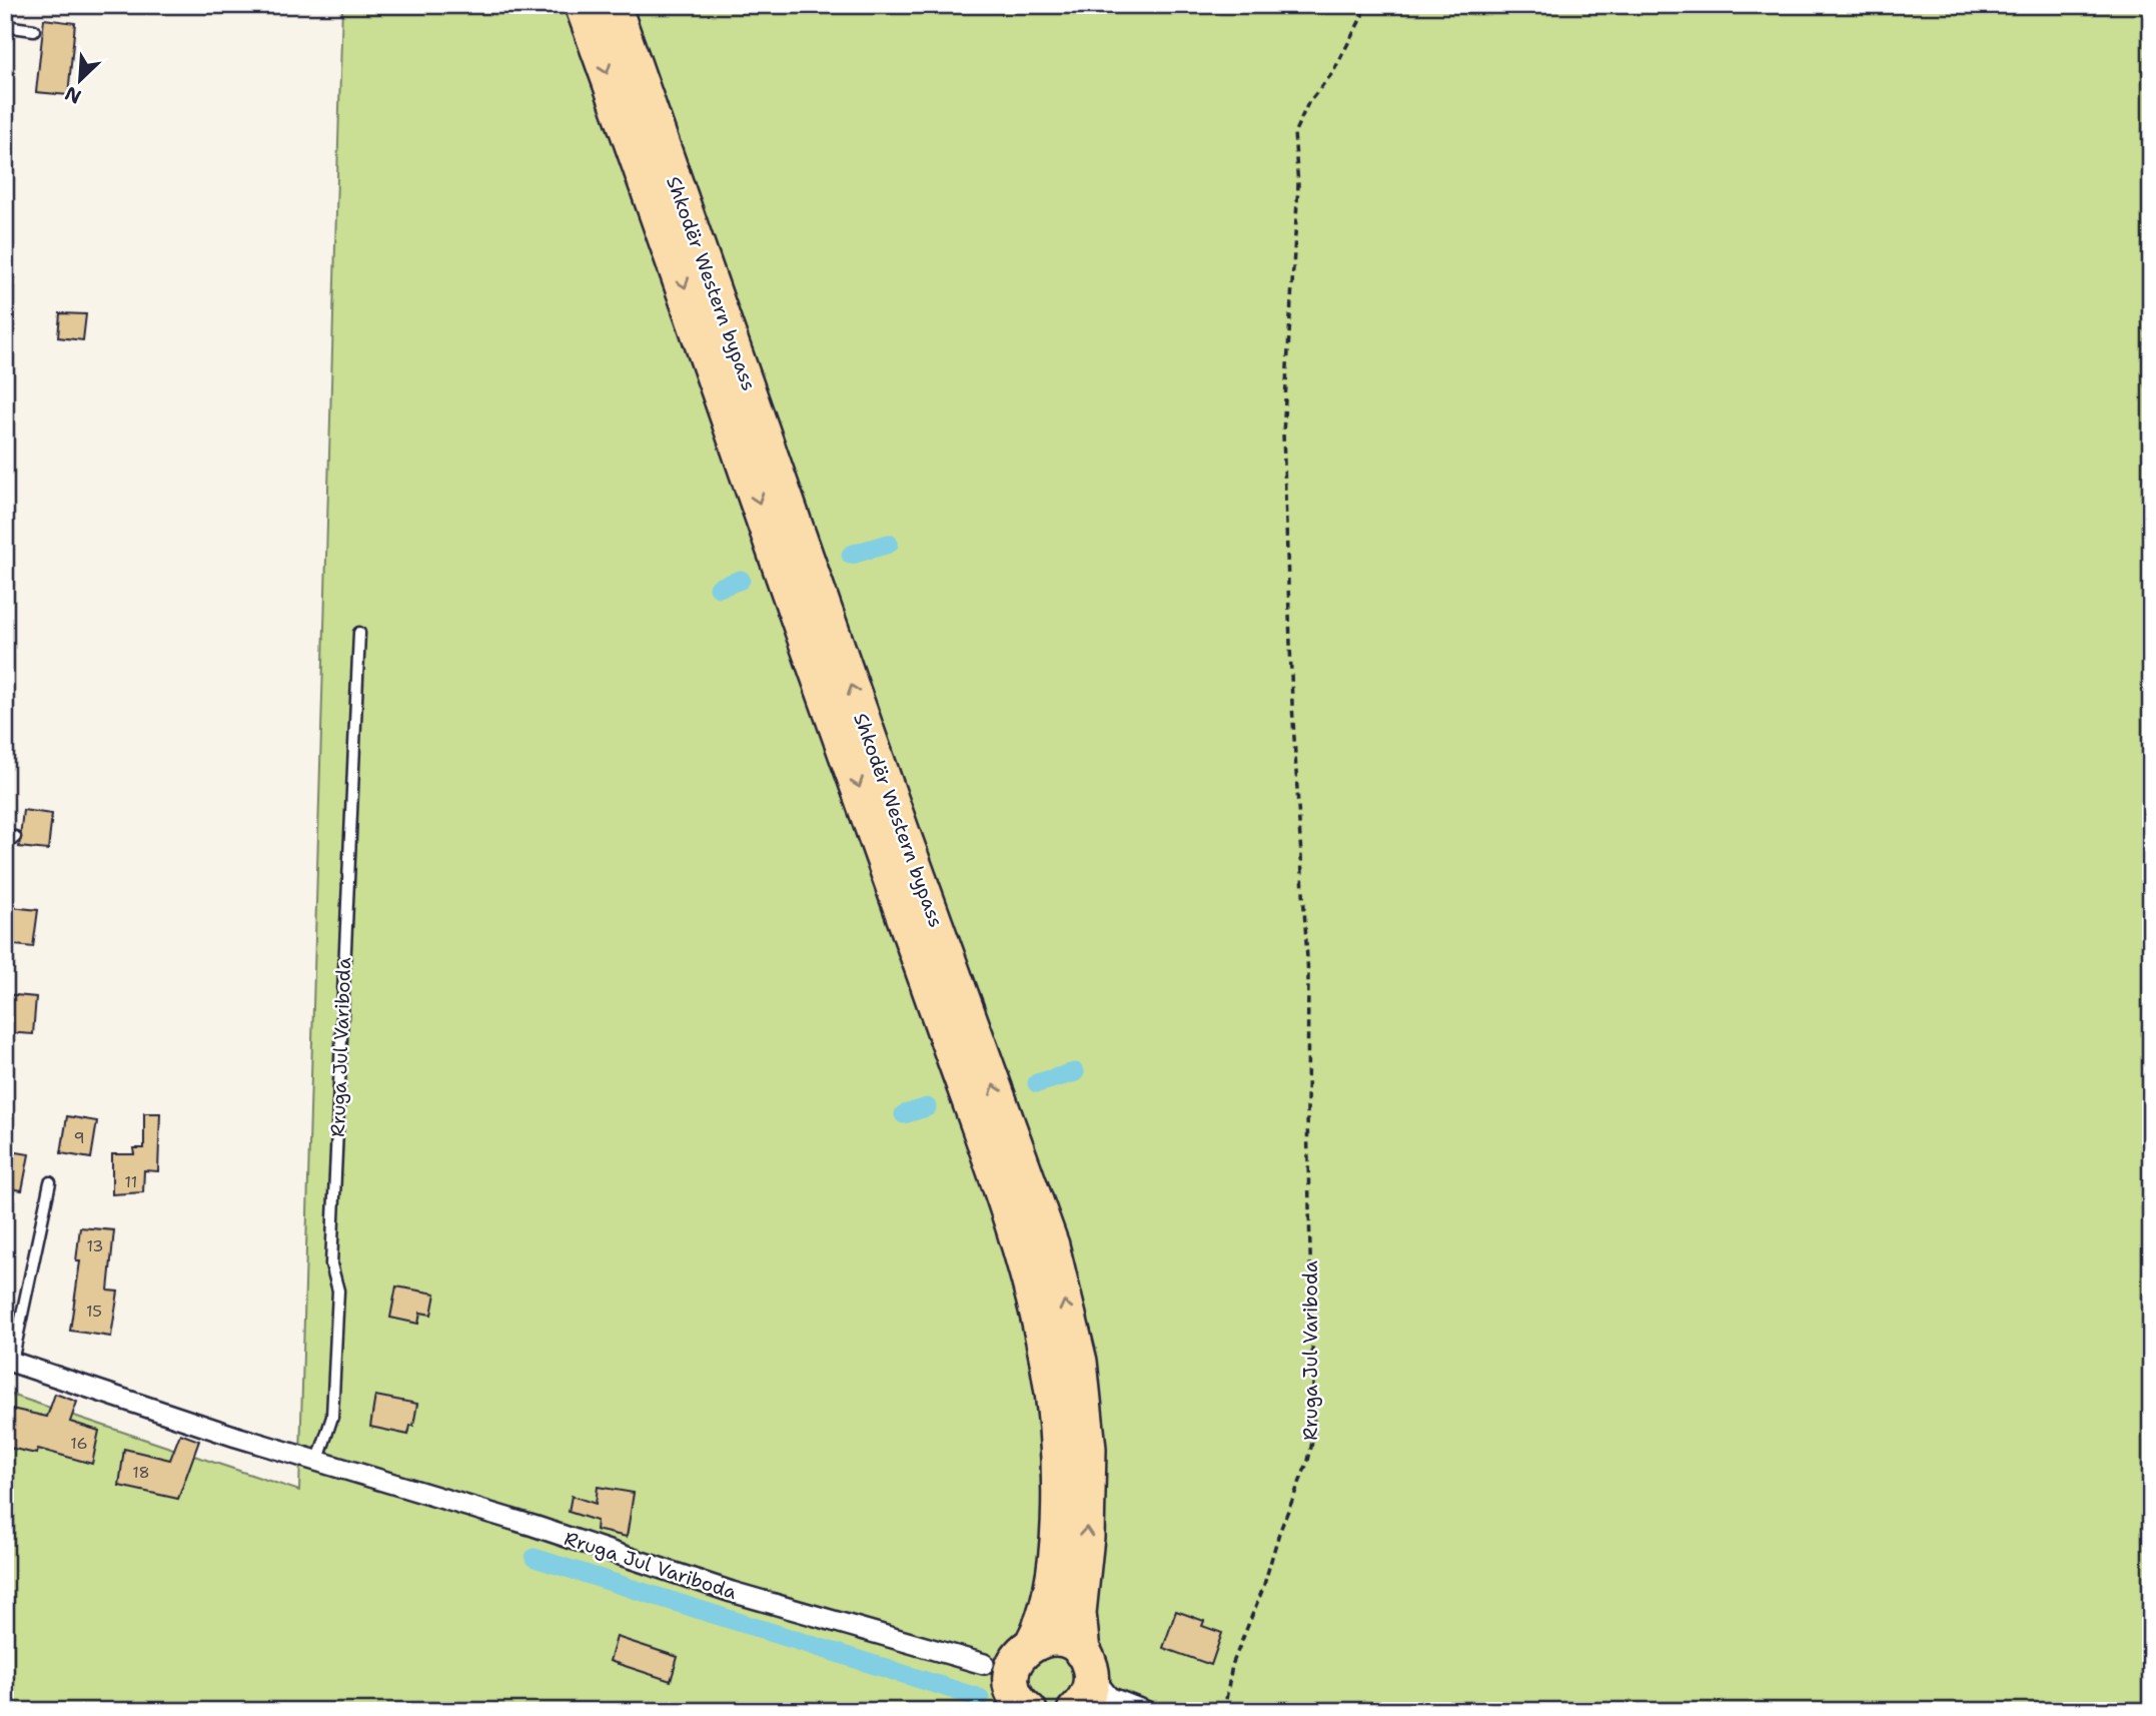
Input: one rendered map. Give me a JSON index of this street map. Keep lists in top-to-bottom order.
{
  "streets": {
    "highway": ["Shkodër Western bypass"],
    "street": ["Rruga Jul Variboda"]
  },
  "crossings": [
    ["Shkodër Western bypass", "Rruga Jul Variboda"]
  ],
  "house_numbers": [
    "9",
    "11",
    "13",
    "15",
    "16",
    "18"
  ],
  "north": "bottom left"
}
